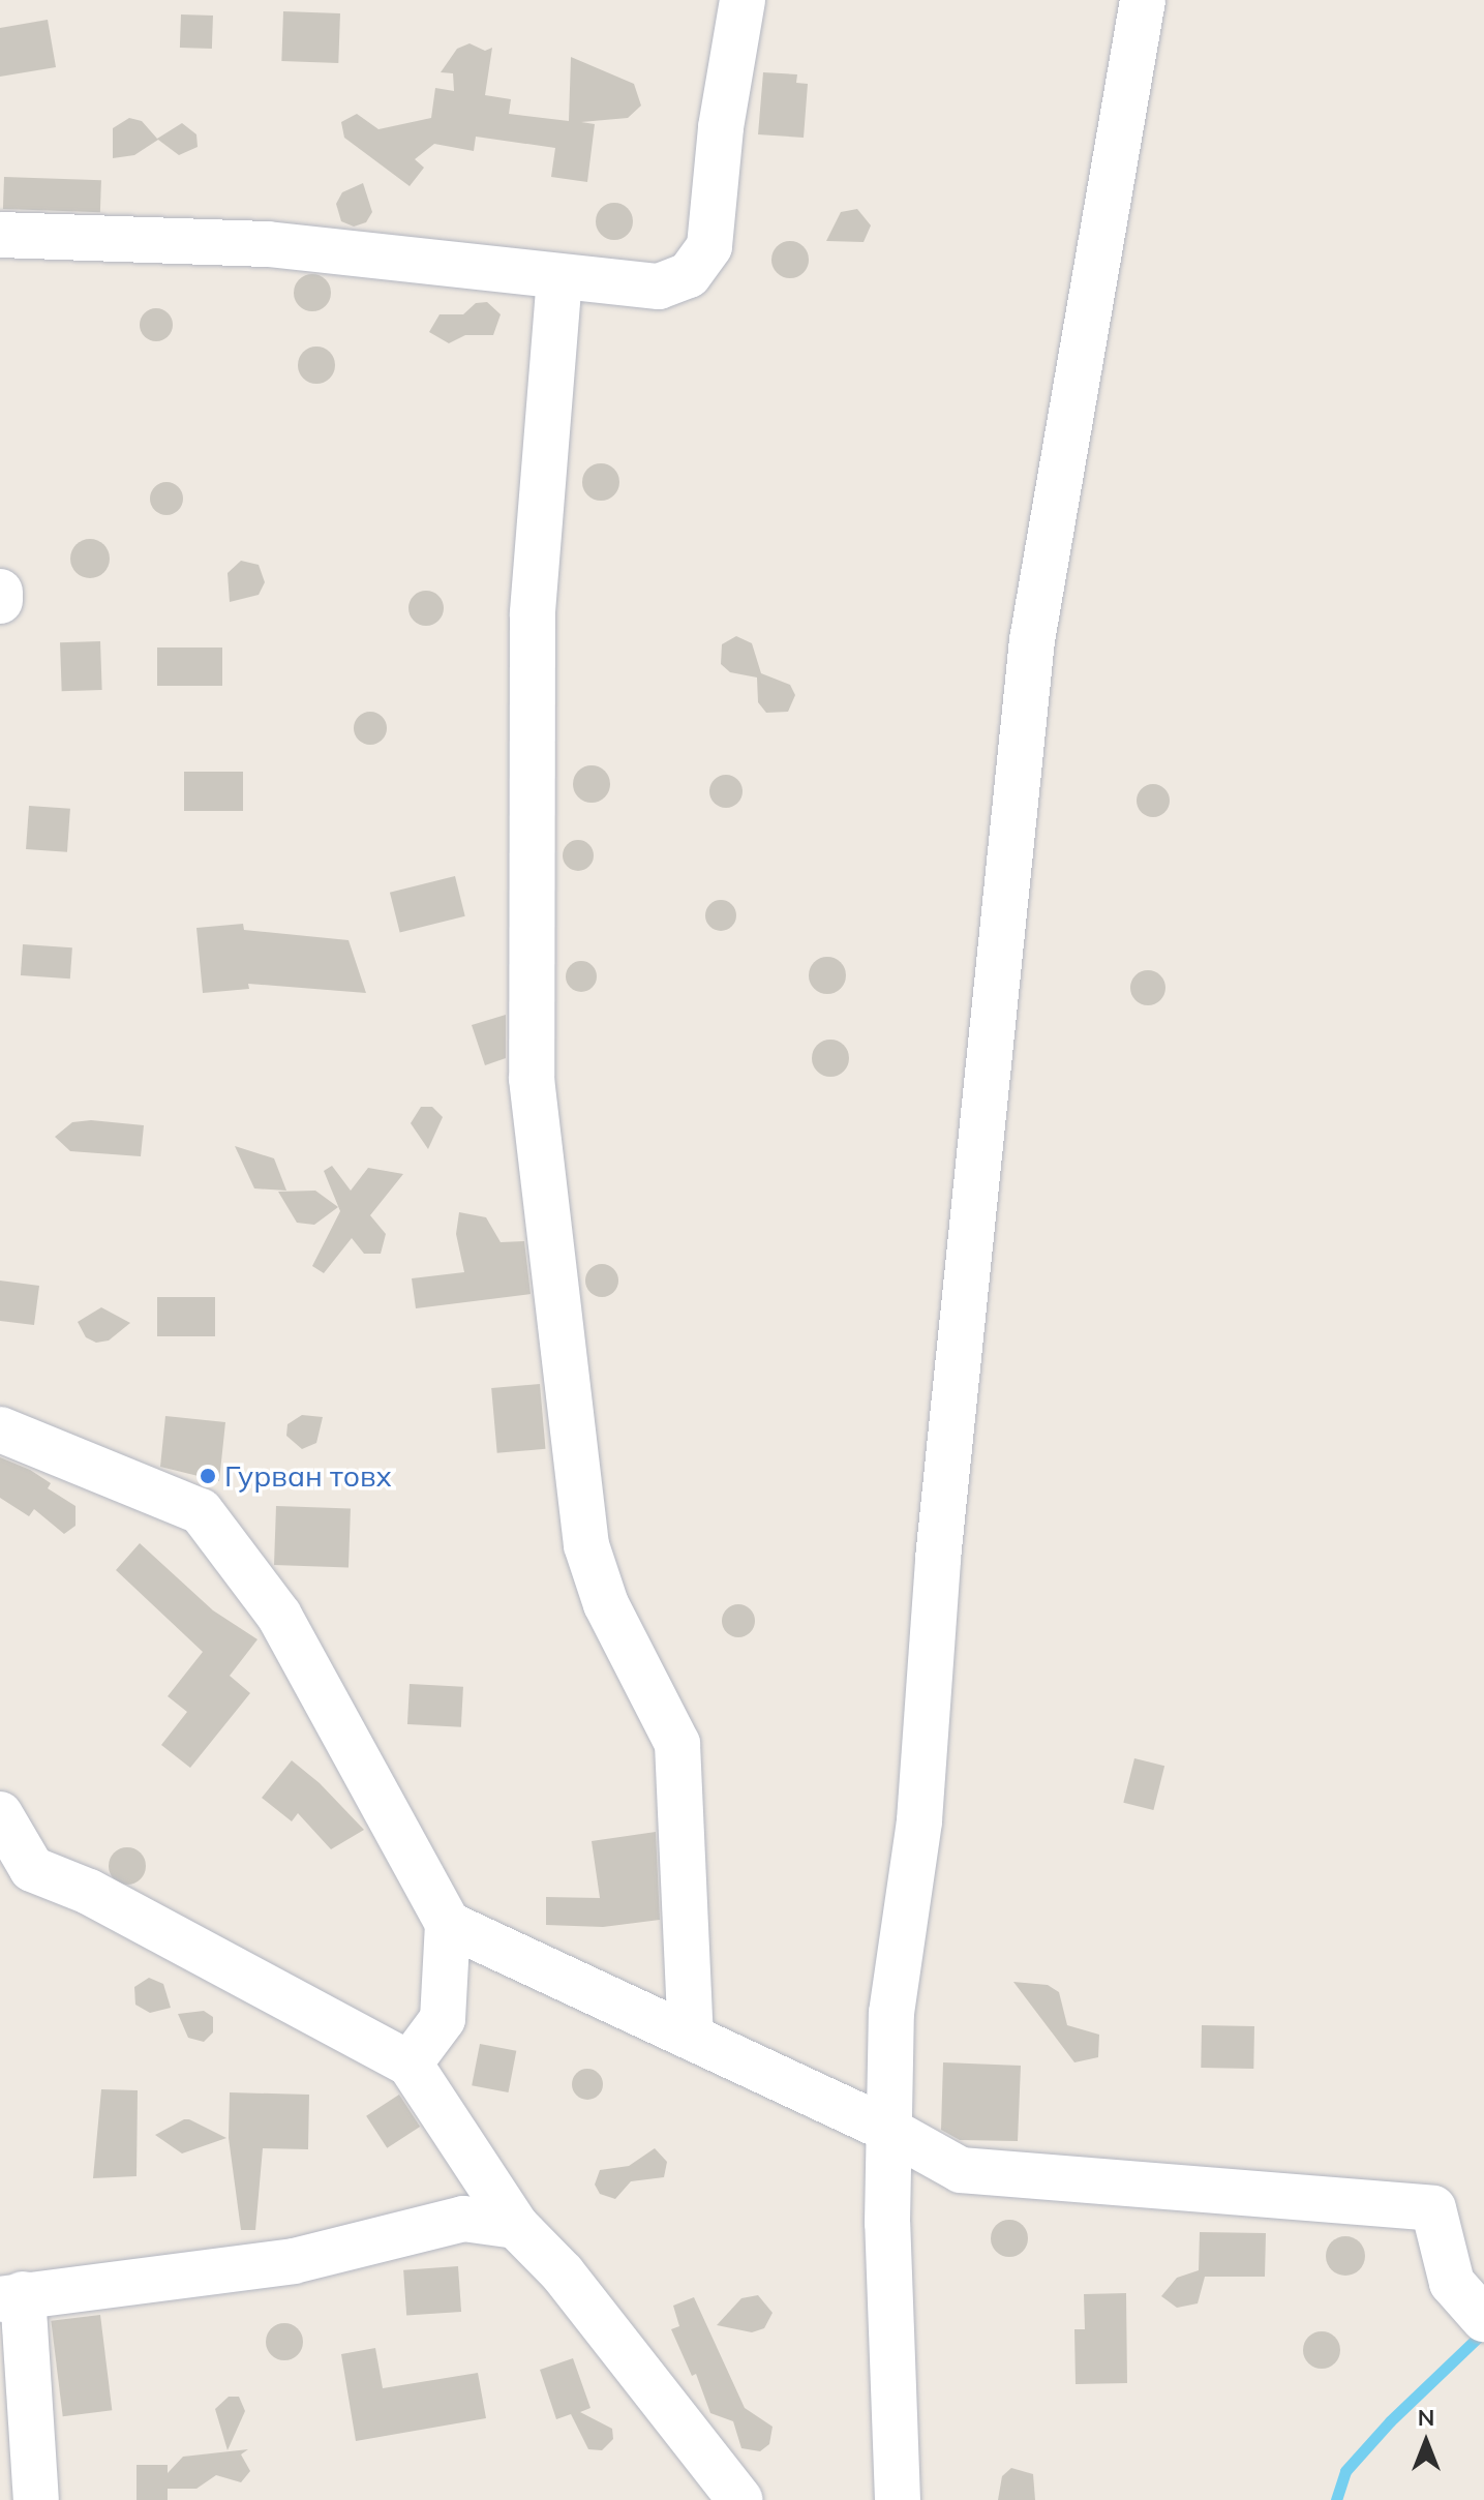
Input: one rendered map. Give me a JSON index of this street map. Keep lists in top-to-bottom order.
{
  "places": ["Гурван товх"],
  "north": "top"
}
